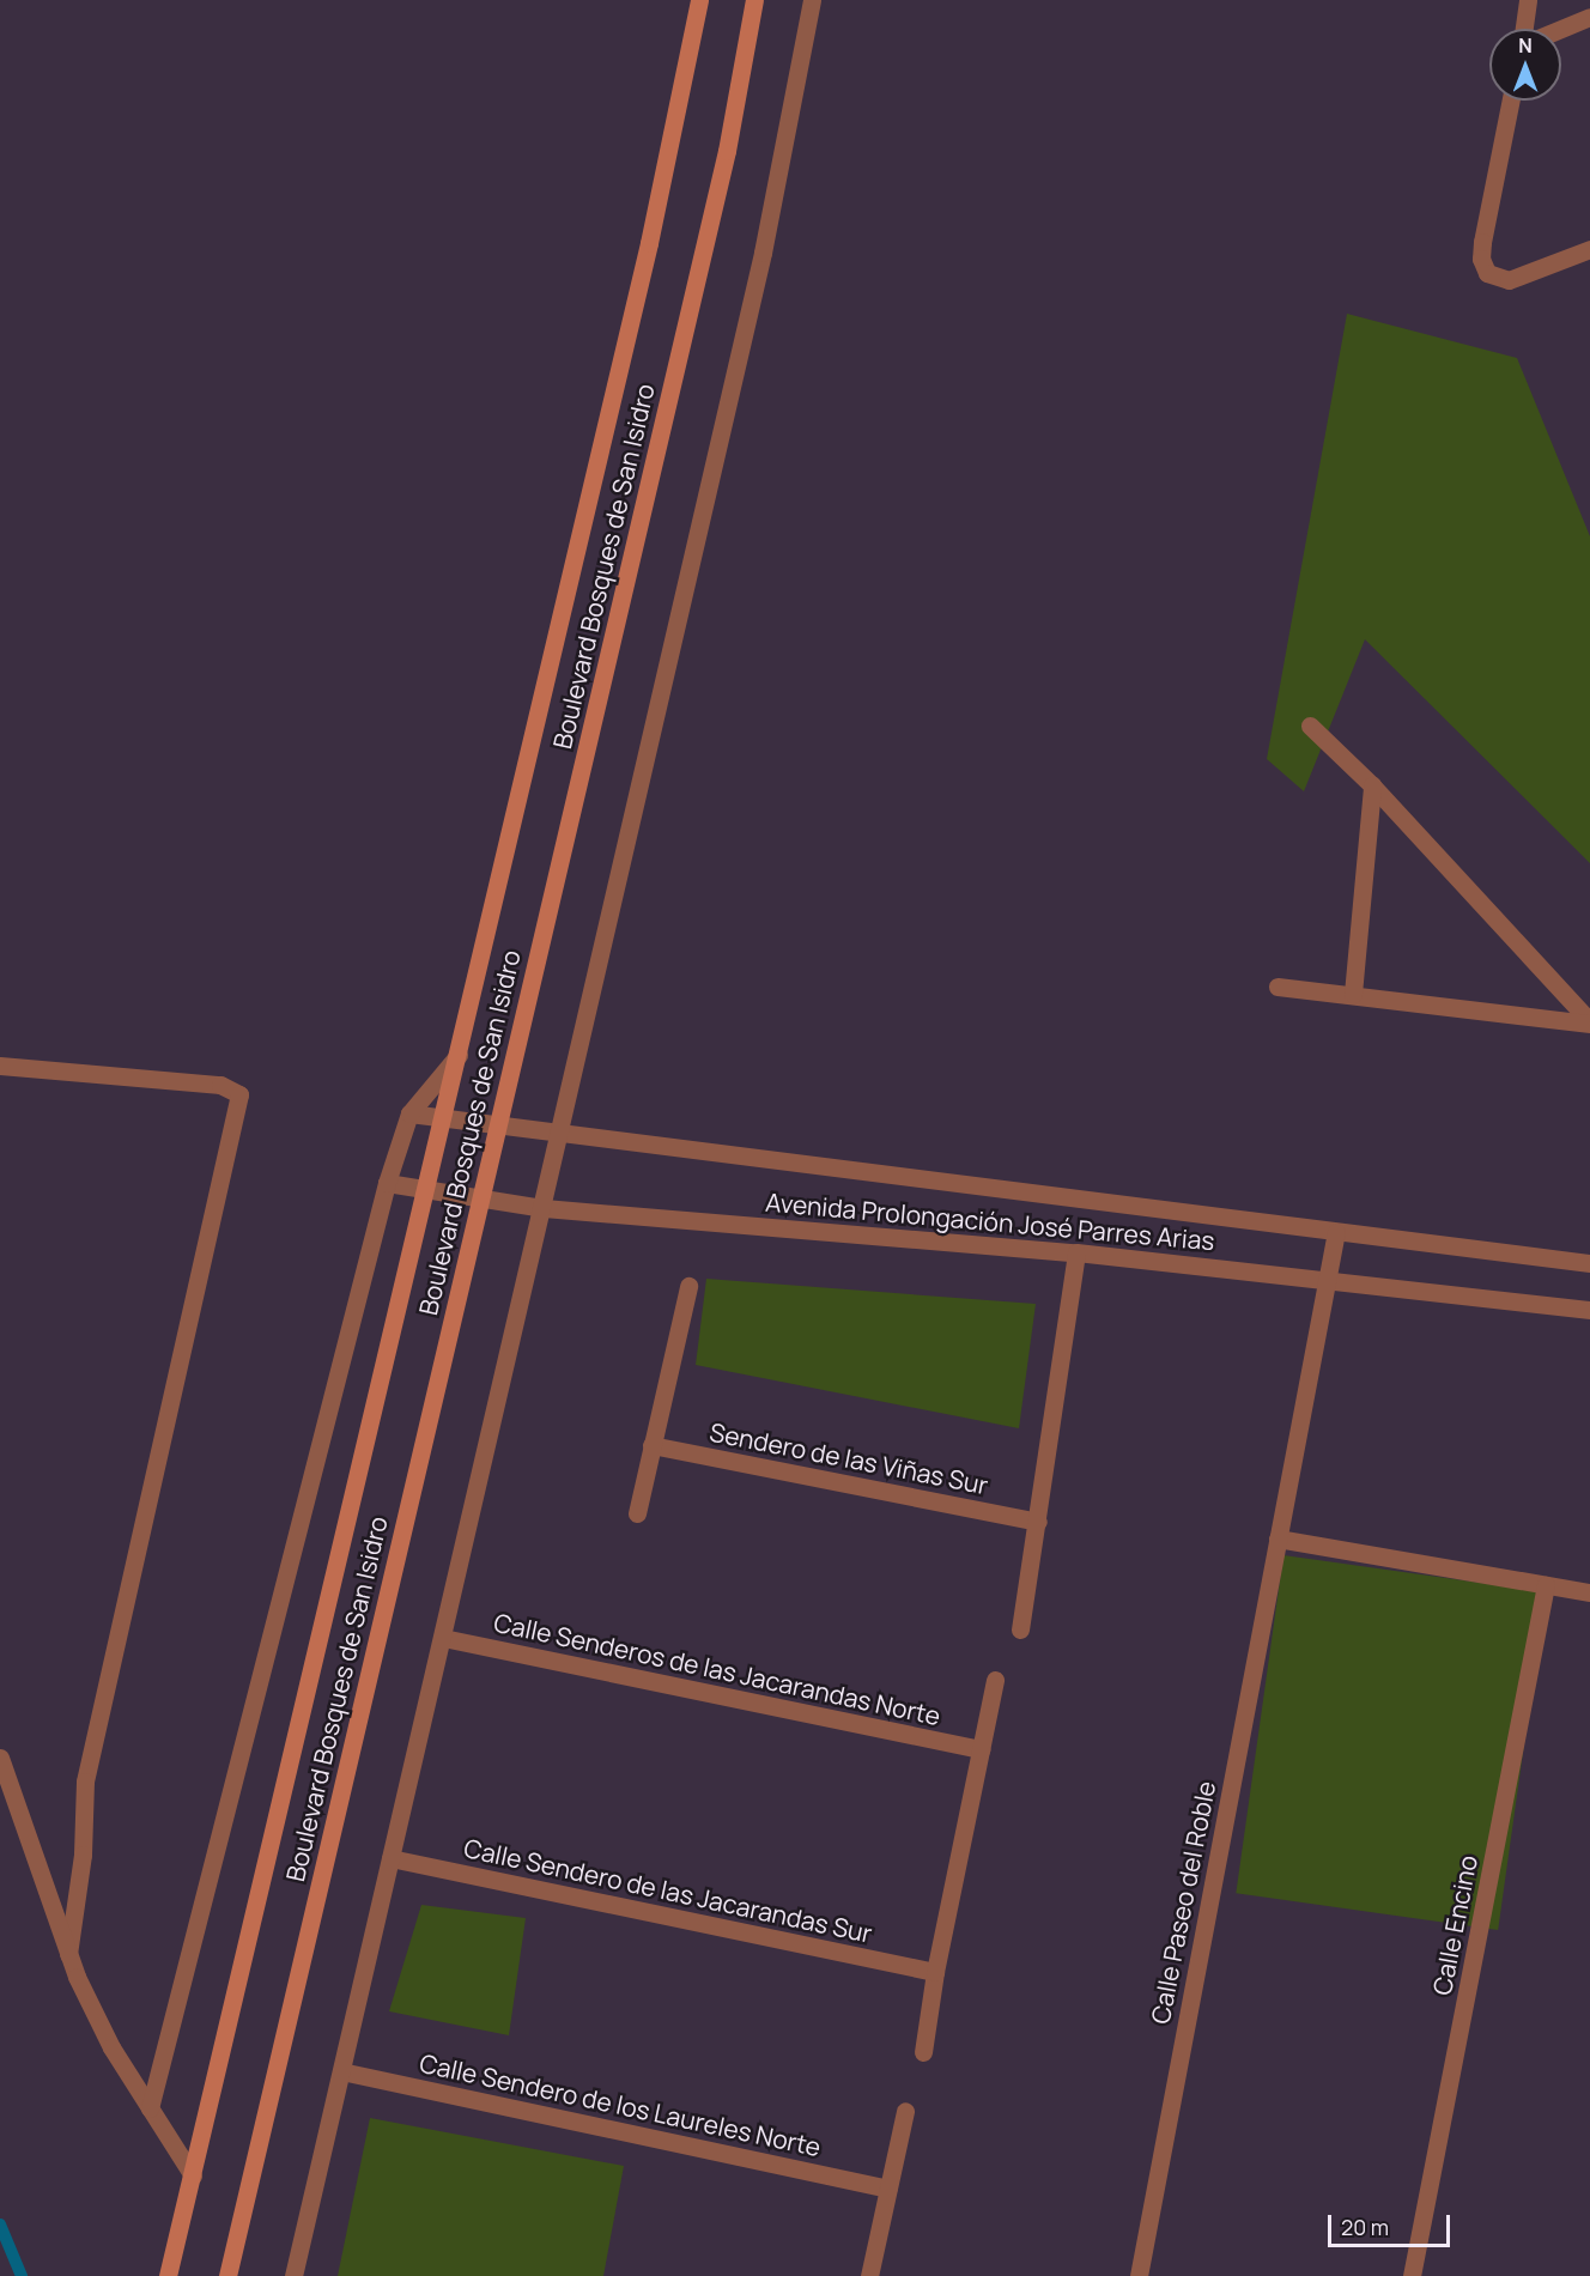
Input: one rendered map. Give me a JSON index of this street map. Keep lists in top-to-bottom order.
{
  "streets": {
    "main road": ["Boulevard Bosques de San Isidro"],
    "street": [
      "Avenida Prolongación José Parres Arias",
      "Sendero de las Viñas Sur",
      "Calle Senderos de las Jacarandas Norte",
      "Calle Sendero de las Jacarandas Sur",
      "Calle Paseo del Roble",
      "Calle Encino",
      "Calle Sendero de los Laureles Norte"
    ]
  },
  "crossings": [
    ["Boulevard Bosques de San Isidro", "Avenida Prolongación José Parres Arias"],
    ["Avenida Prolongación José Parres Arias", "Calle Paseo del Roble"]
  ],
  "scale_bar": "20 m",
  "north": "top"
}
